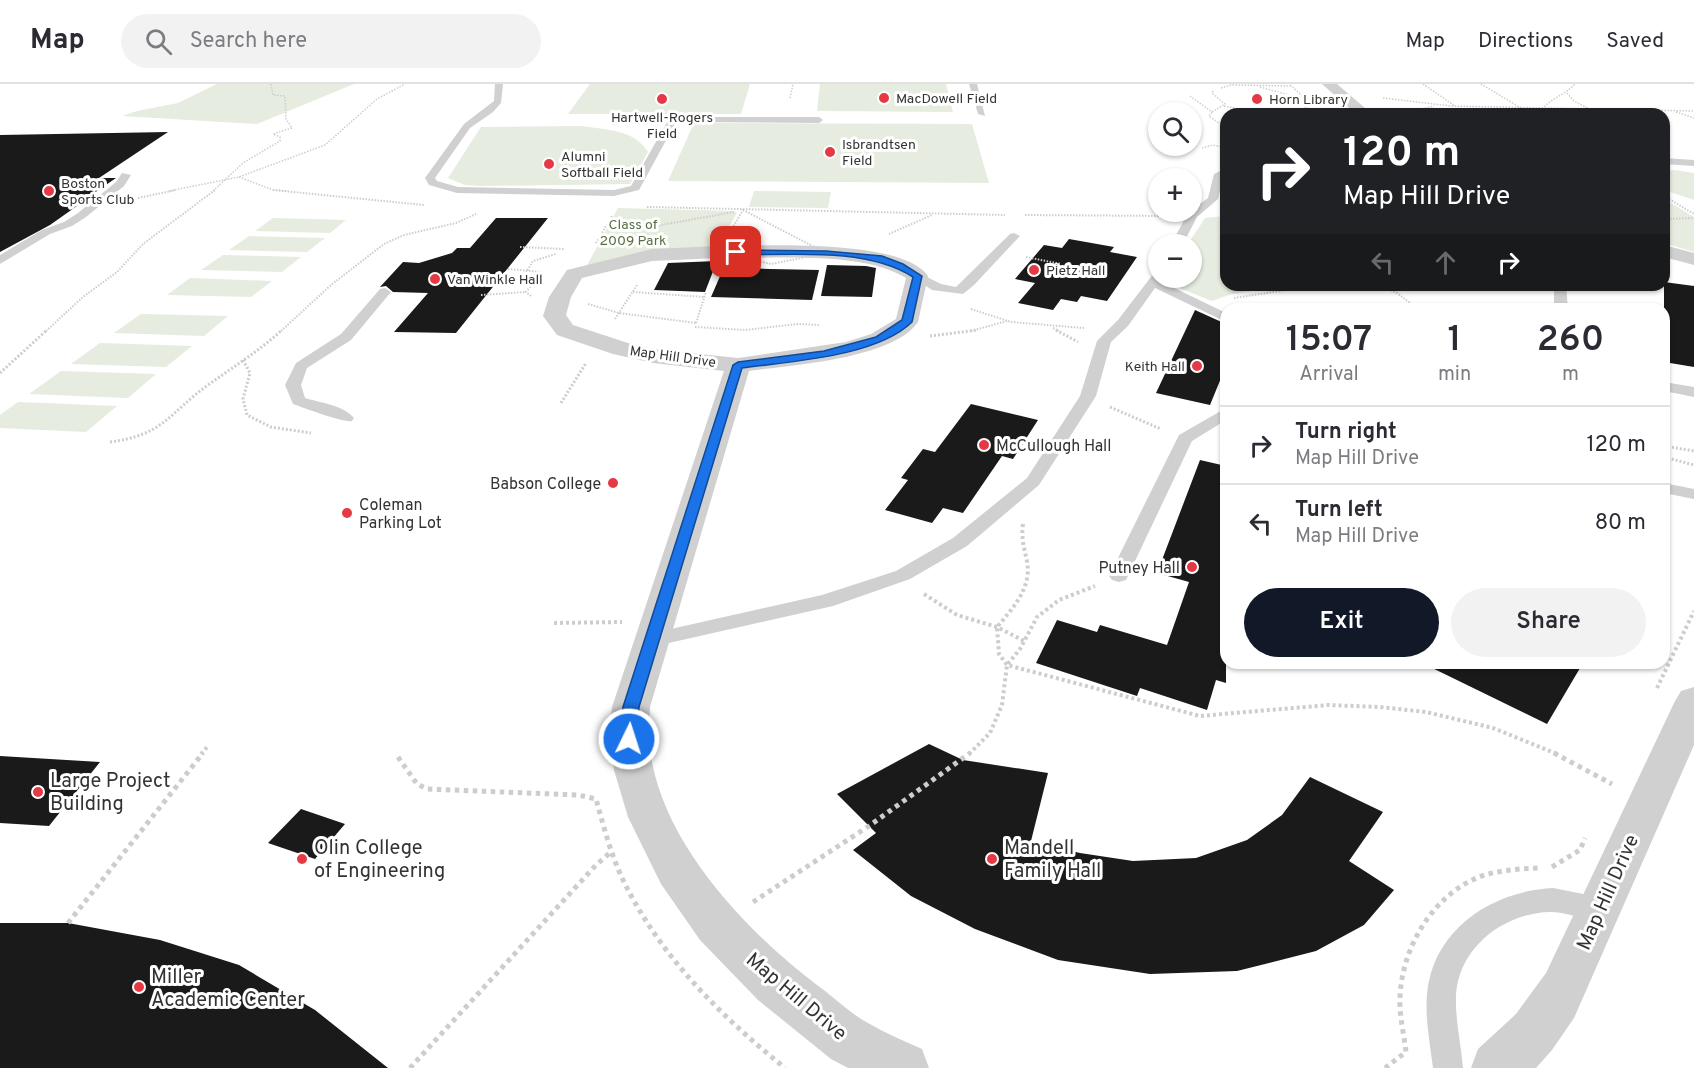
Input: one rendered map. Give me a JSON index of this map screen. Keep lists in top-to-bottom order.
{
  "streets": {
    "street": ["Map Hill Drive"]
  },
  "parks": ["Class of 2009 Park"],
  "places": [
    "MacDowell Field",
    "Hartwell-Rogers Field",
    "Horn Library",
    "Isbrandtsen Field",
    "Alumni Softball Field",
    "Boston Sports Club",
    "Pietz Hall",
    "Van Winkle Hall",
    "Keith Hall",
    "McCullough Hall",
    "Babson College",
    "Coleman Parking Lot",
    "Putney Hall",
    "Large Project Building",
    "Olin College of Engineering",
    "Mandell Family Hall",
    "Miller Academic Center"
  ],
  "page": {
    "header": "Map",
    "search": "Search here",
    "nav": ["Map", "Directions", "Saved"],
    "map_buttons": ["+", "−"],
    "turn": ["120 m", "Map Hill Drive"],
    "eta": [
      "15:07",
      "Arrival",
      "1",
      "min",
      "260",
      "m"
    ],
    "list": [
      {
        "name": "Turn right",
        "note": "Map Hill Drive",
        "value": "120 m"
      },
      {
        "name": "Turn left",
        "note": "Map Hill Drive",
        "value": "80 m"
      }
    ],
    "buttons": ["Exit", "Share"]
  }
}
